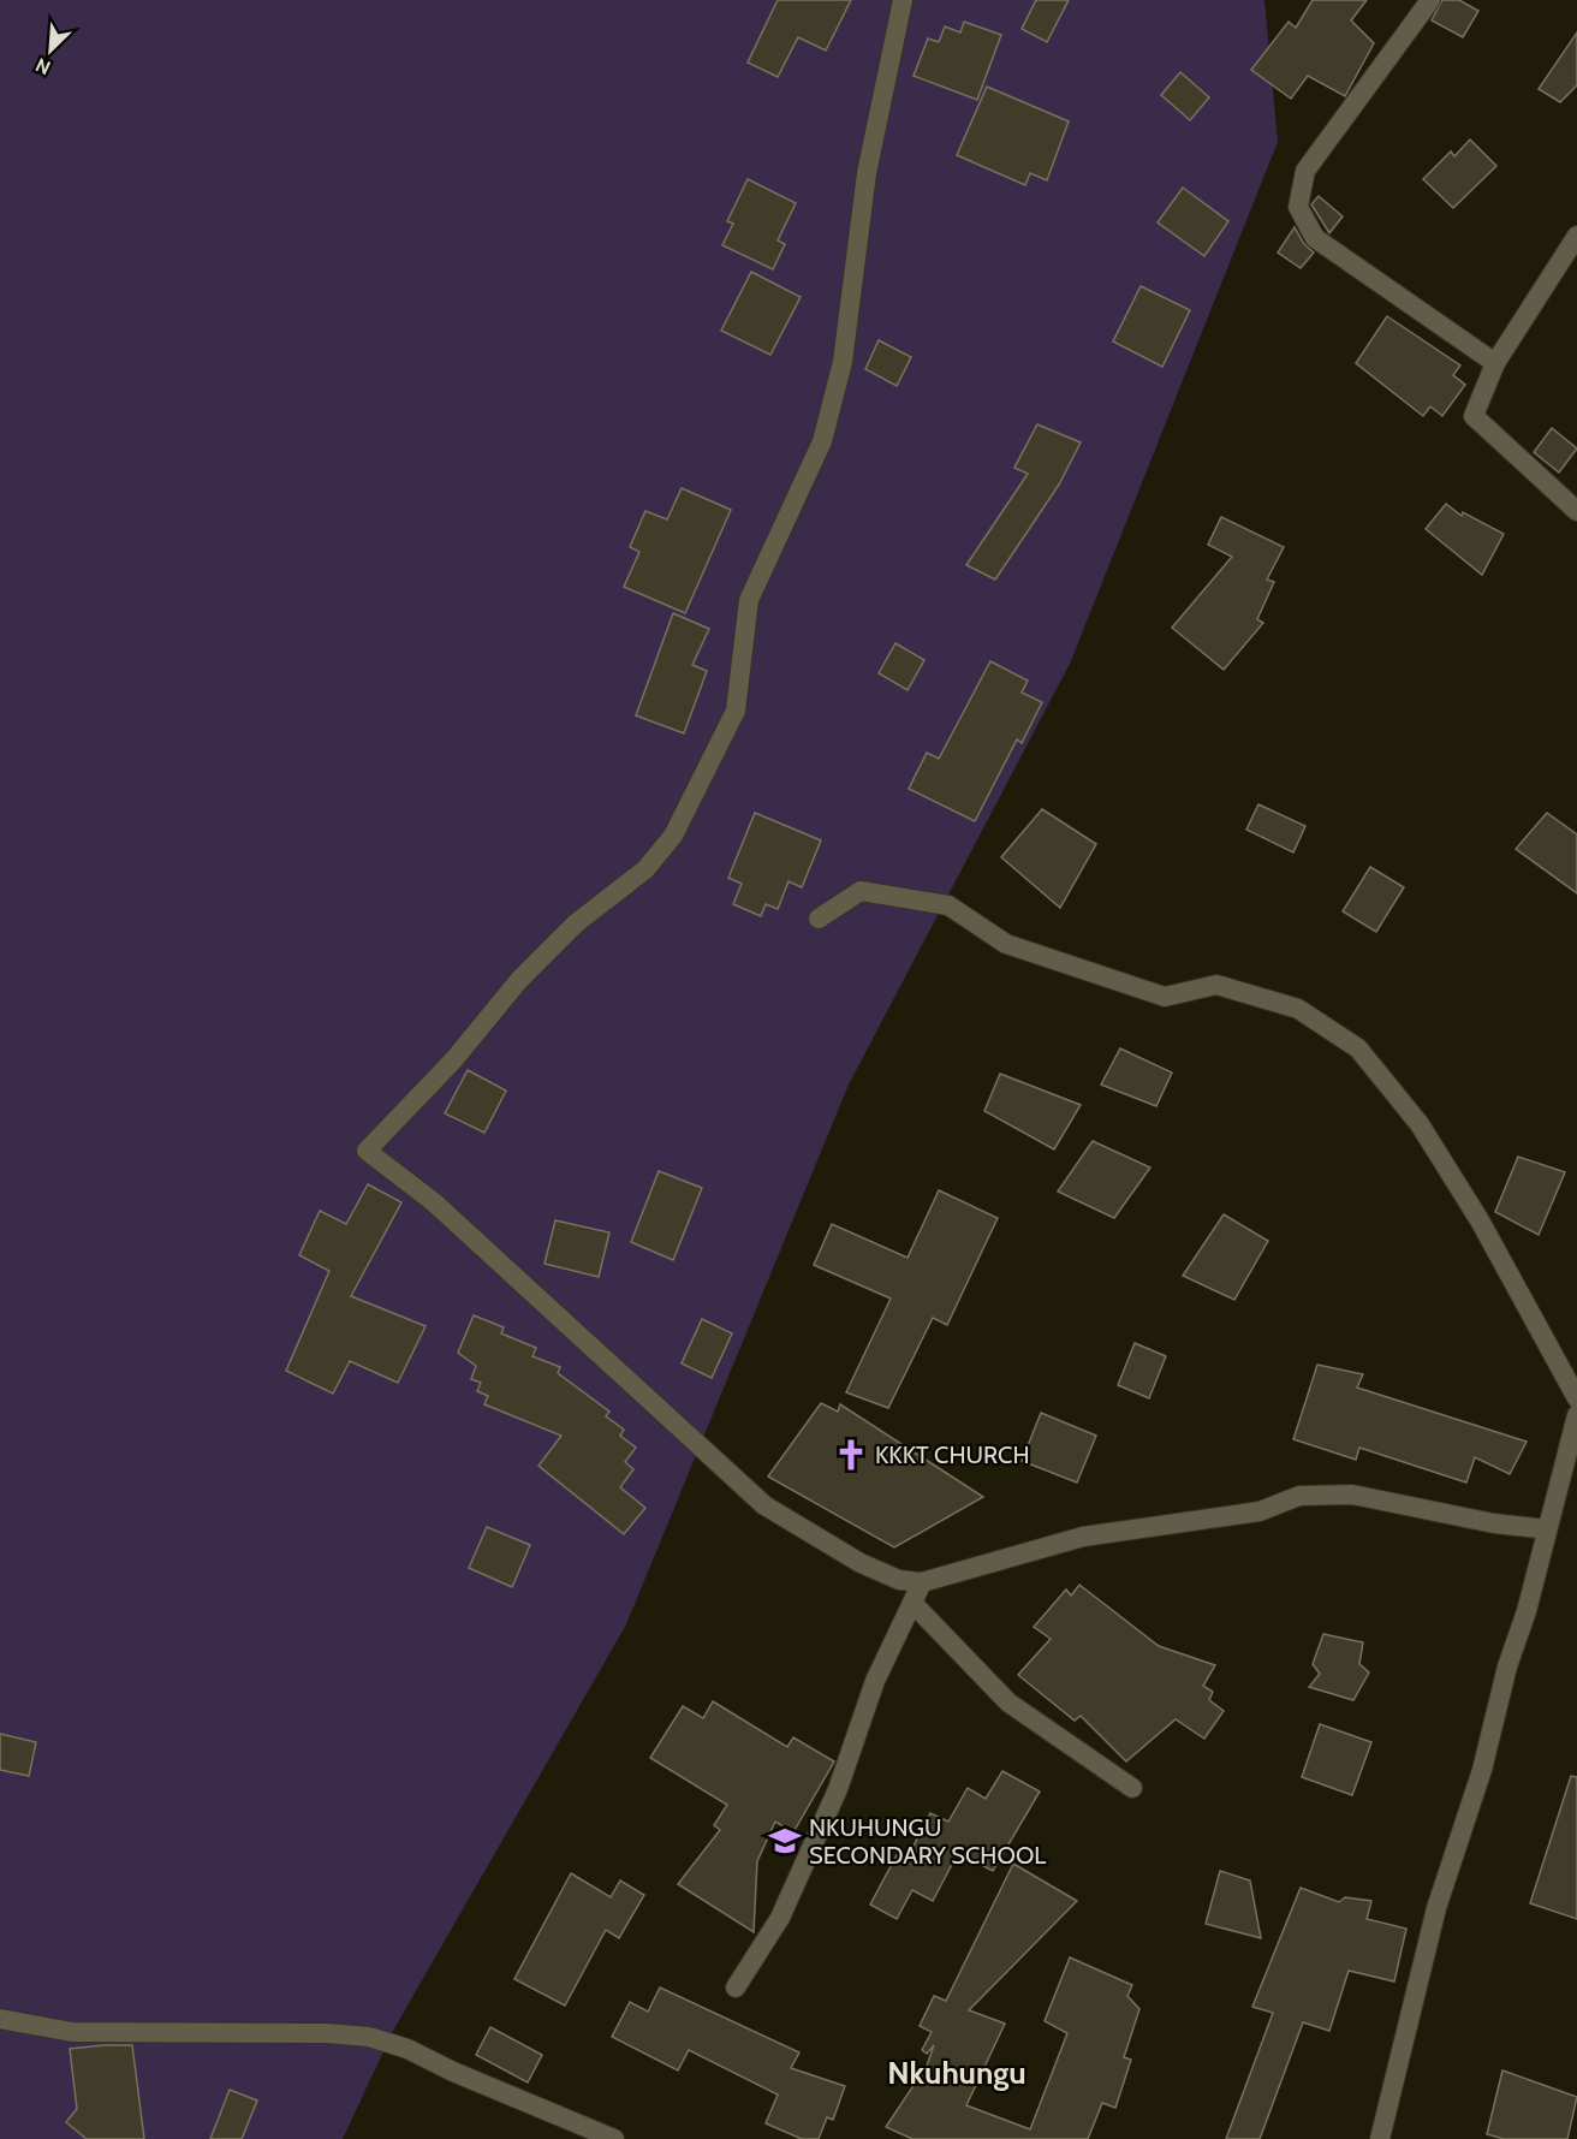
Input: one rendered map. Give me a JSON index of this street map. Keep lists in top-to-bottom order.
{
  "districts": ["Nkuhungu"],
  "places": {
    "church": ["KKKT CHURCH"],
    "school or university": ["NKUHUNGU SECONDARY SCHOOL"]
  },
  "north": "bottom left"
}
